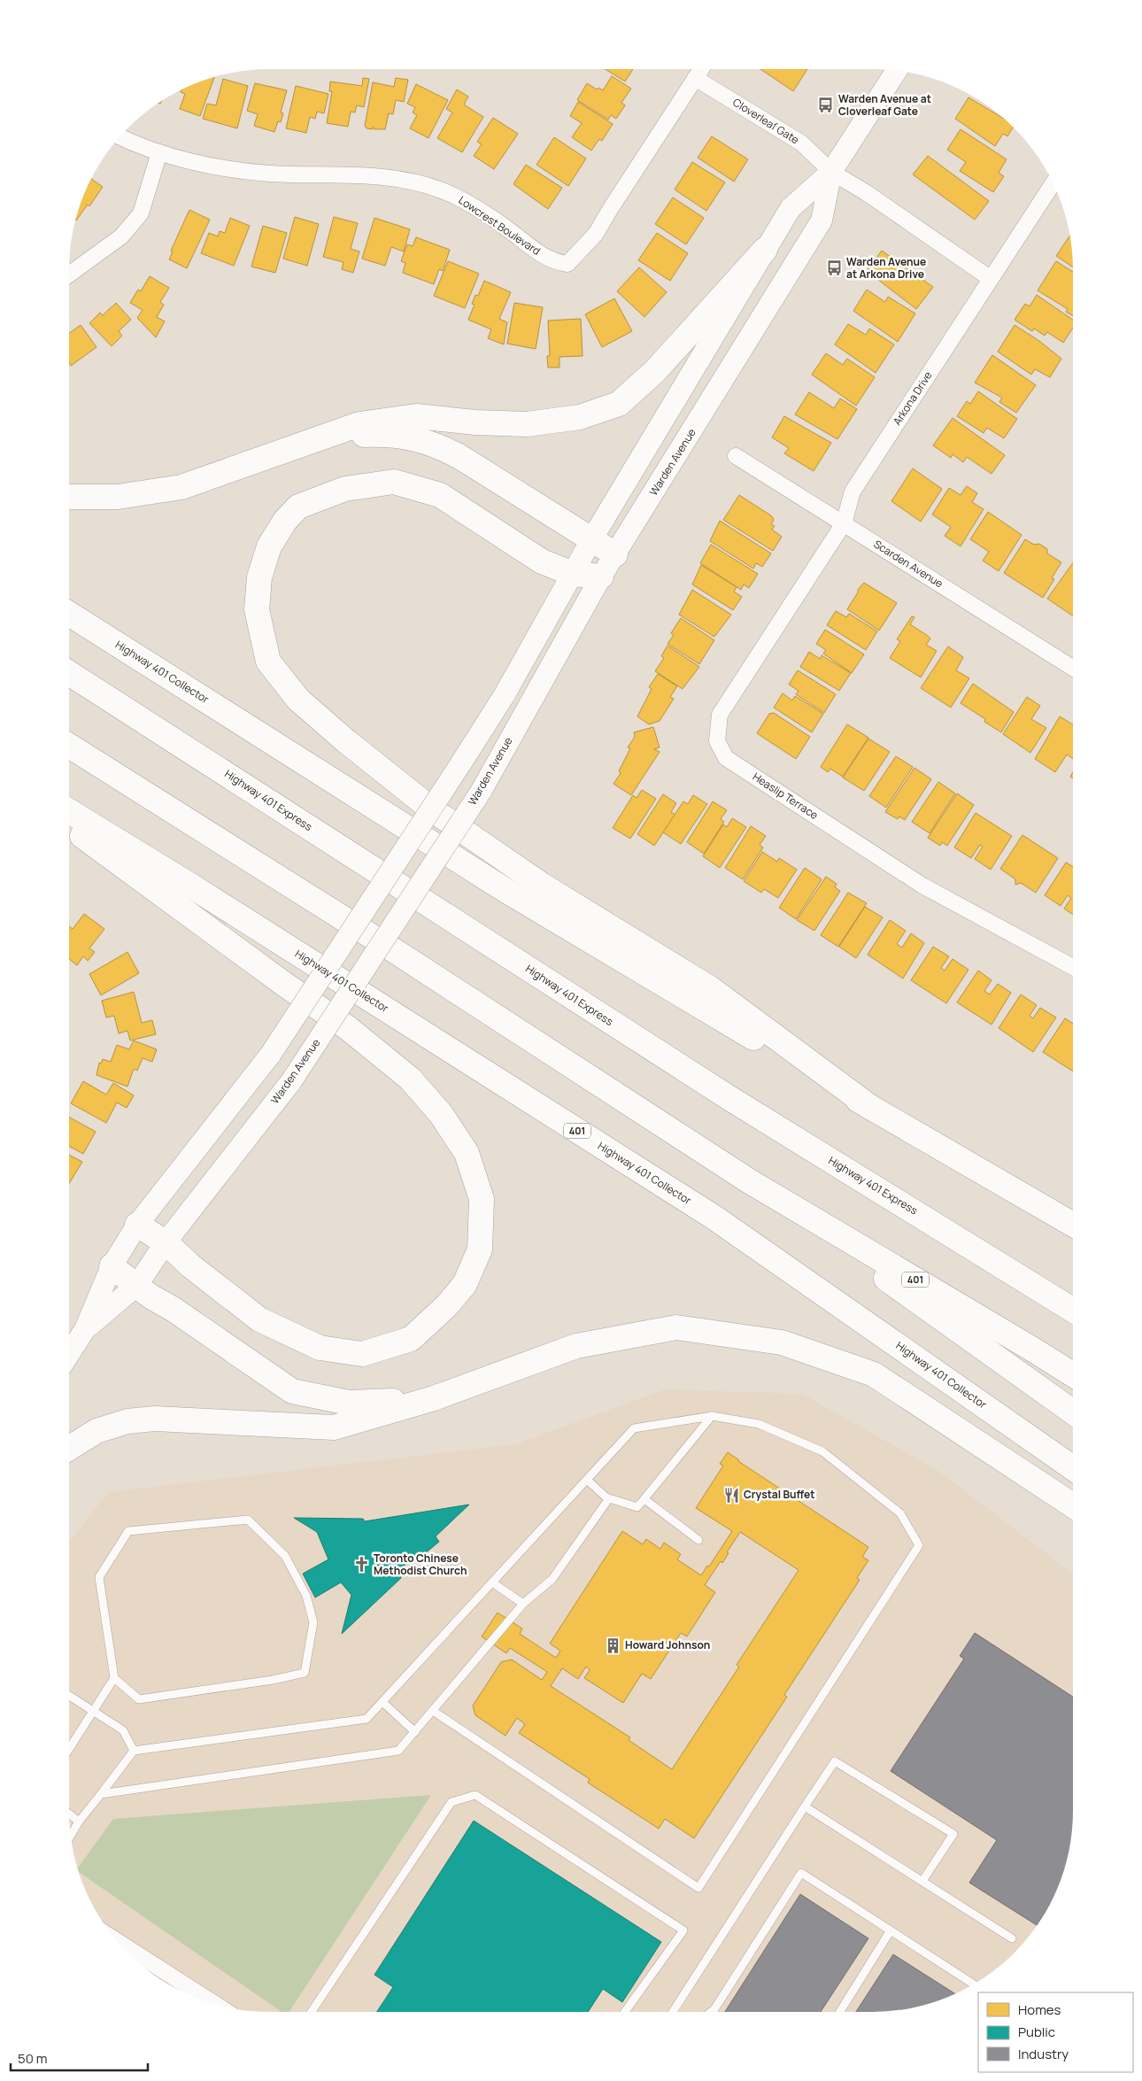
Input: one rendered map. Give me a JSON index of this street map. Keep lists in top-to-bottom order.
{
  "streets": {
    "highway": ["Highway 401 Collector", "Highway 401 Express", "401"],
    "main road": ["Warden Avenue"],
    "street": [
      "Cloverleaf Gate",
      "Lowcrest Boulevard",
      "Arkona Drive",
      "Scarden Avenue",
      "Heaslip Terrace"
    ]
  },
  "crossings": [
    ["Cloverleaf Gate", "Lowcrest Boulevard"],
    ["Cloverleaf Gate", "Warden Avenue"],
    ["Arkona Drive", "Scarden Avenue"],
    ["Arkona Drive", "Heaslip Terrace"],
    ["Scarden Avenue", "Heaslip Terrace"]
  ],
  "places": {
    "bus stop": ["Warden Avenue at Cloverleaf Gate", "Warden Avenue at Arkona Drive"],
    "restaurant": ["Crystal Buffet"],
    "church": ["Toronto Chinese Methodist Church"],
    "building": ["Howard Johnson"]
  },
  "legend": ["Homes", "Public", "Industry"],
  "scale_bar": "50 m"
}
